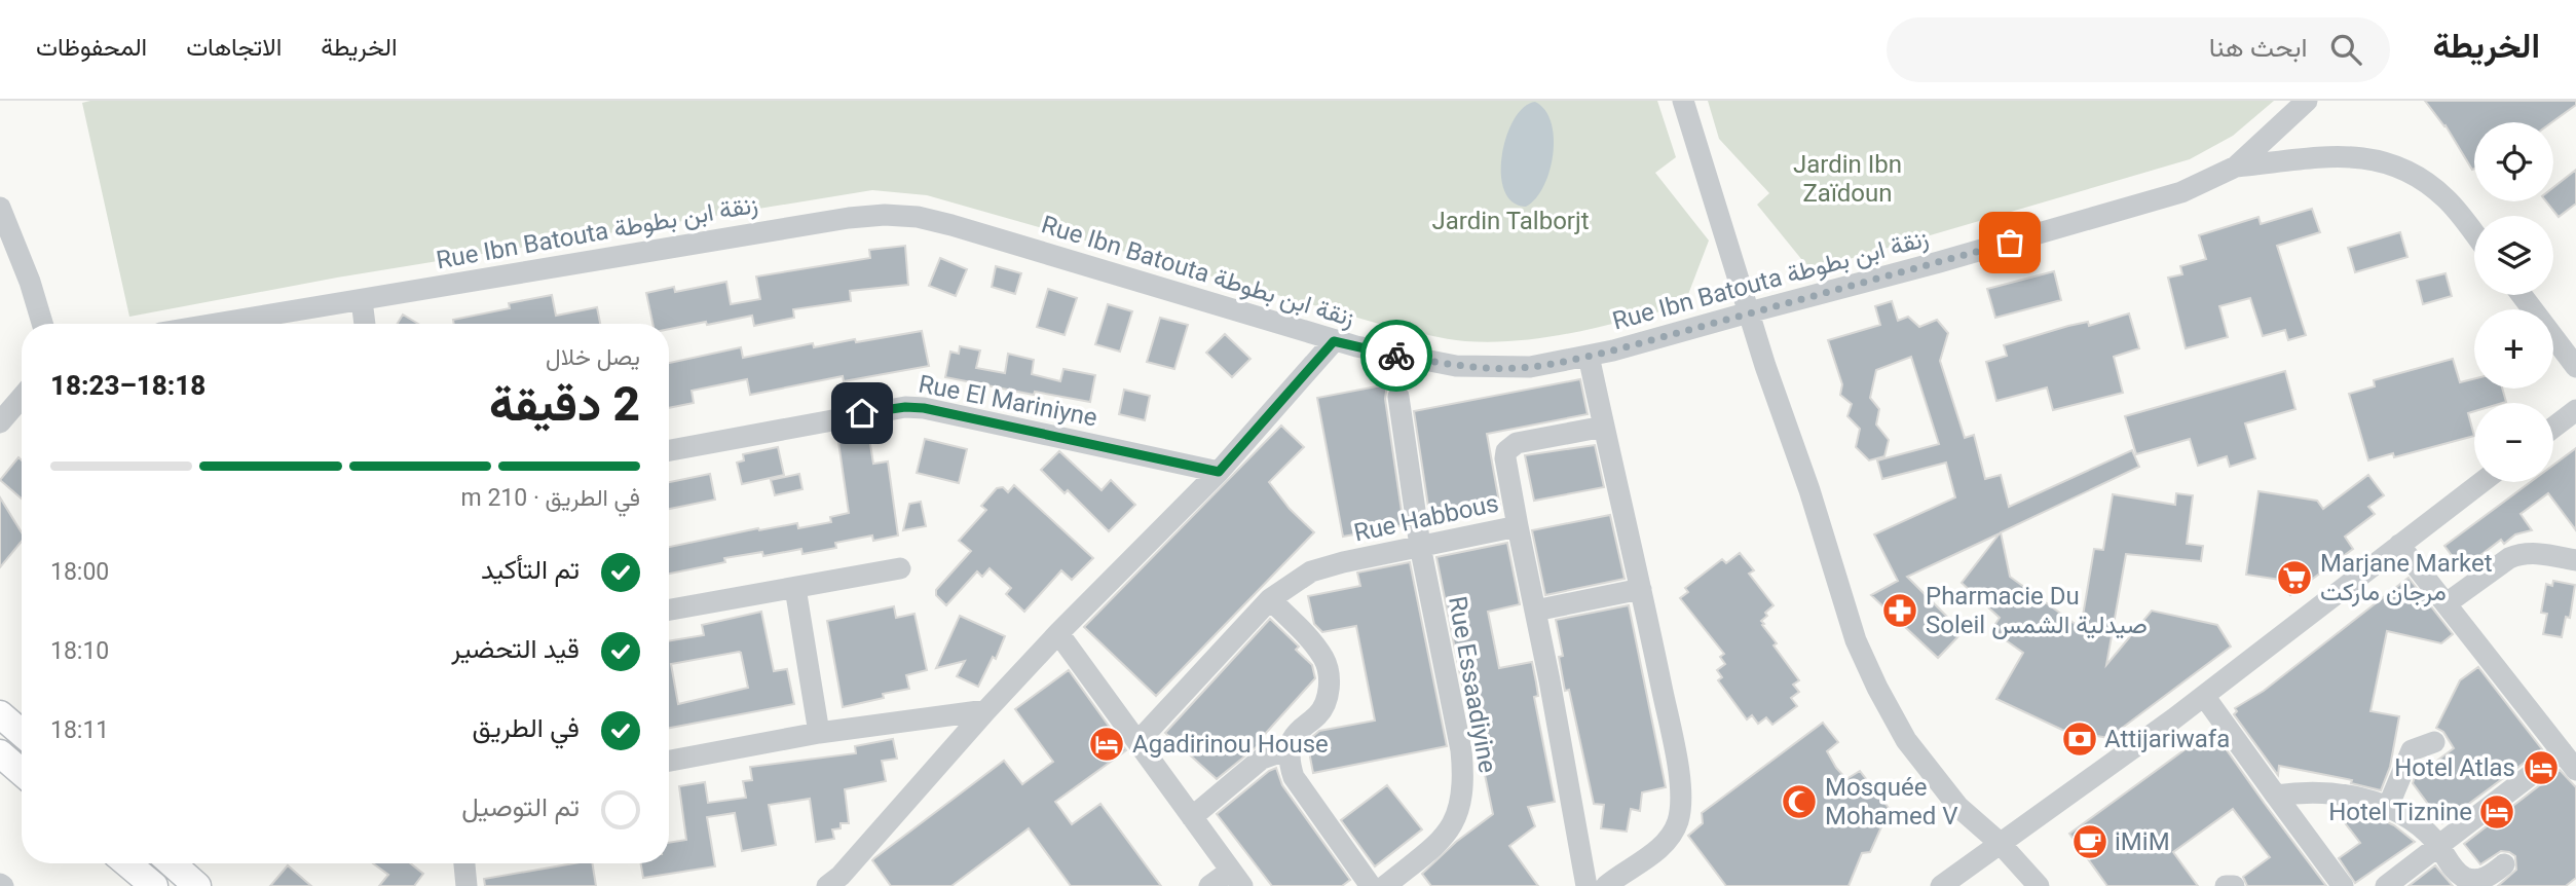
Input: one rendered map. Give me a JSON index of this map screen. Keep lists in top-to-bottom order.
{
  "streets": {
    "street": [
      "Rue Ibn Batouta زنقة ابن بطوطة",
      "Rue El Mariniyne",
      "Rue Habbous",
      "Rue Essaadiyine"
    ]
  },
  "crossings": [
    ["Rue Habbous", "Rue Essaadiyine"]
  ],
  "parks": ["Jardin Ibn Zaïdoun", "Jardin Talborjt"],
  "places": {
    "supermarket": ["Marjane Market مرجان ماركت"],
    "pharmacy": ["Pharmacie Du Soleil صيدلية الشمس"],
    "bank": ["Attijariwafa"],
    "hotel": ["Agadirinou House", "Hotel Atlas", "Hotel Tiznine"],
    "mosque": ["Mosquée Mohamed V"],
    "cafe": ["iMiM"]
  },
  "page": {
    "header": "الخريطة",
    "search": "ابحث هنا",
    "nav": ["الخريطة", "الاتجاهات", "المحفوظات"],
    "map_buttons": ["+", "−"],
    "heading": ["2 دقيقة", "يصل خلال", "18:18–18:23"],
    "bar": "في الطريق · 210 m",
    "list": [
      ["تم التأكيد", "18:00"],
      ["قيد التحضير", "18:10"],
      ["في الطريق", "18:11"],
      "تم التوصيل"
    ]
  }
}
